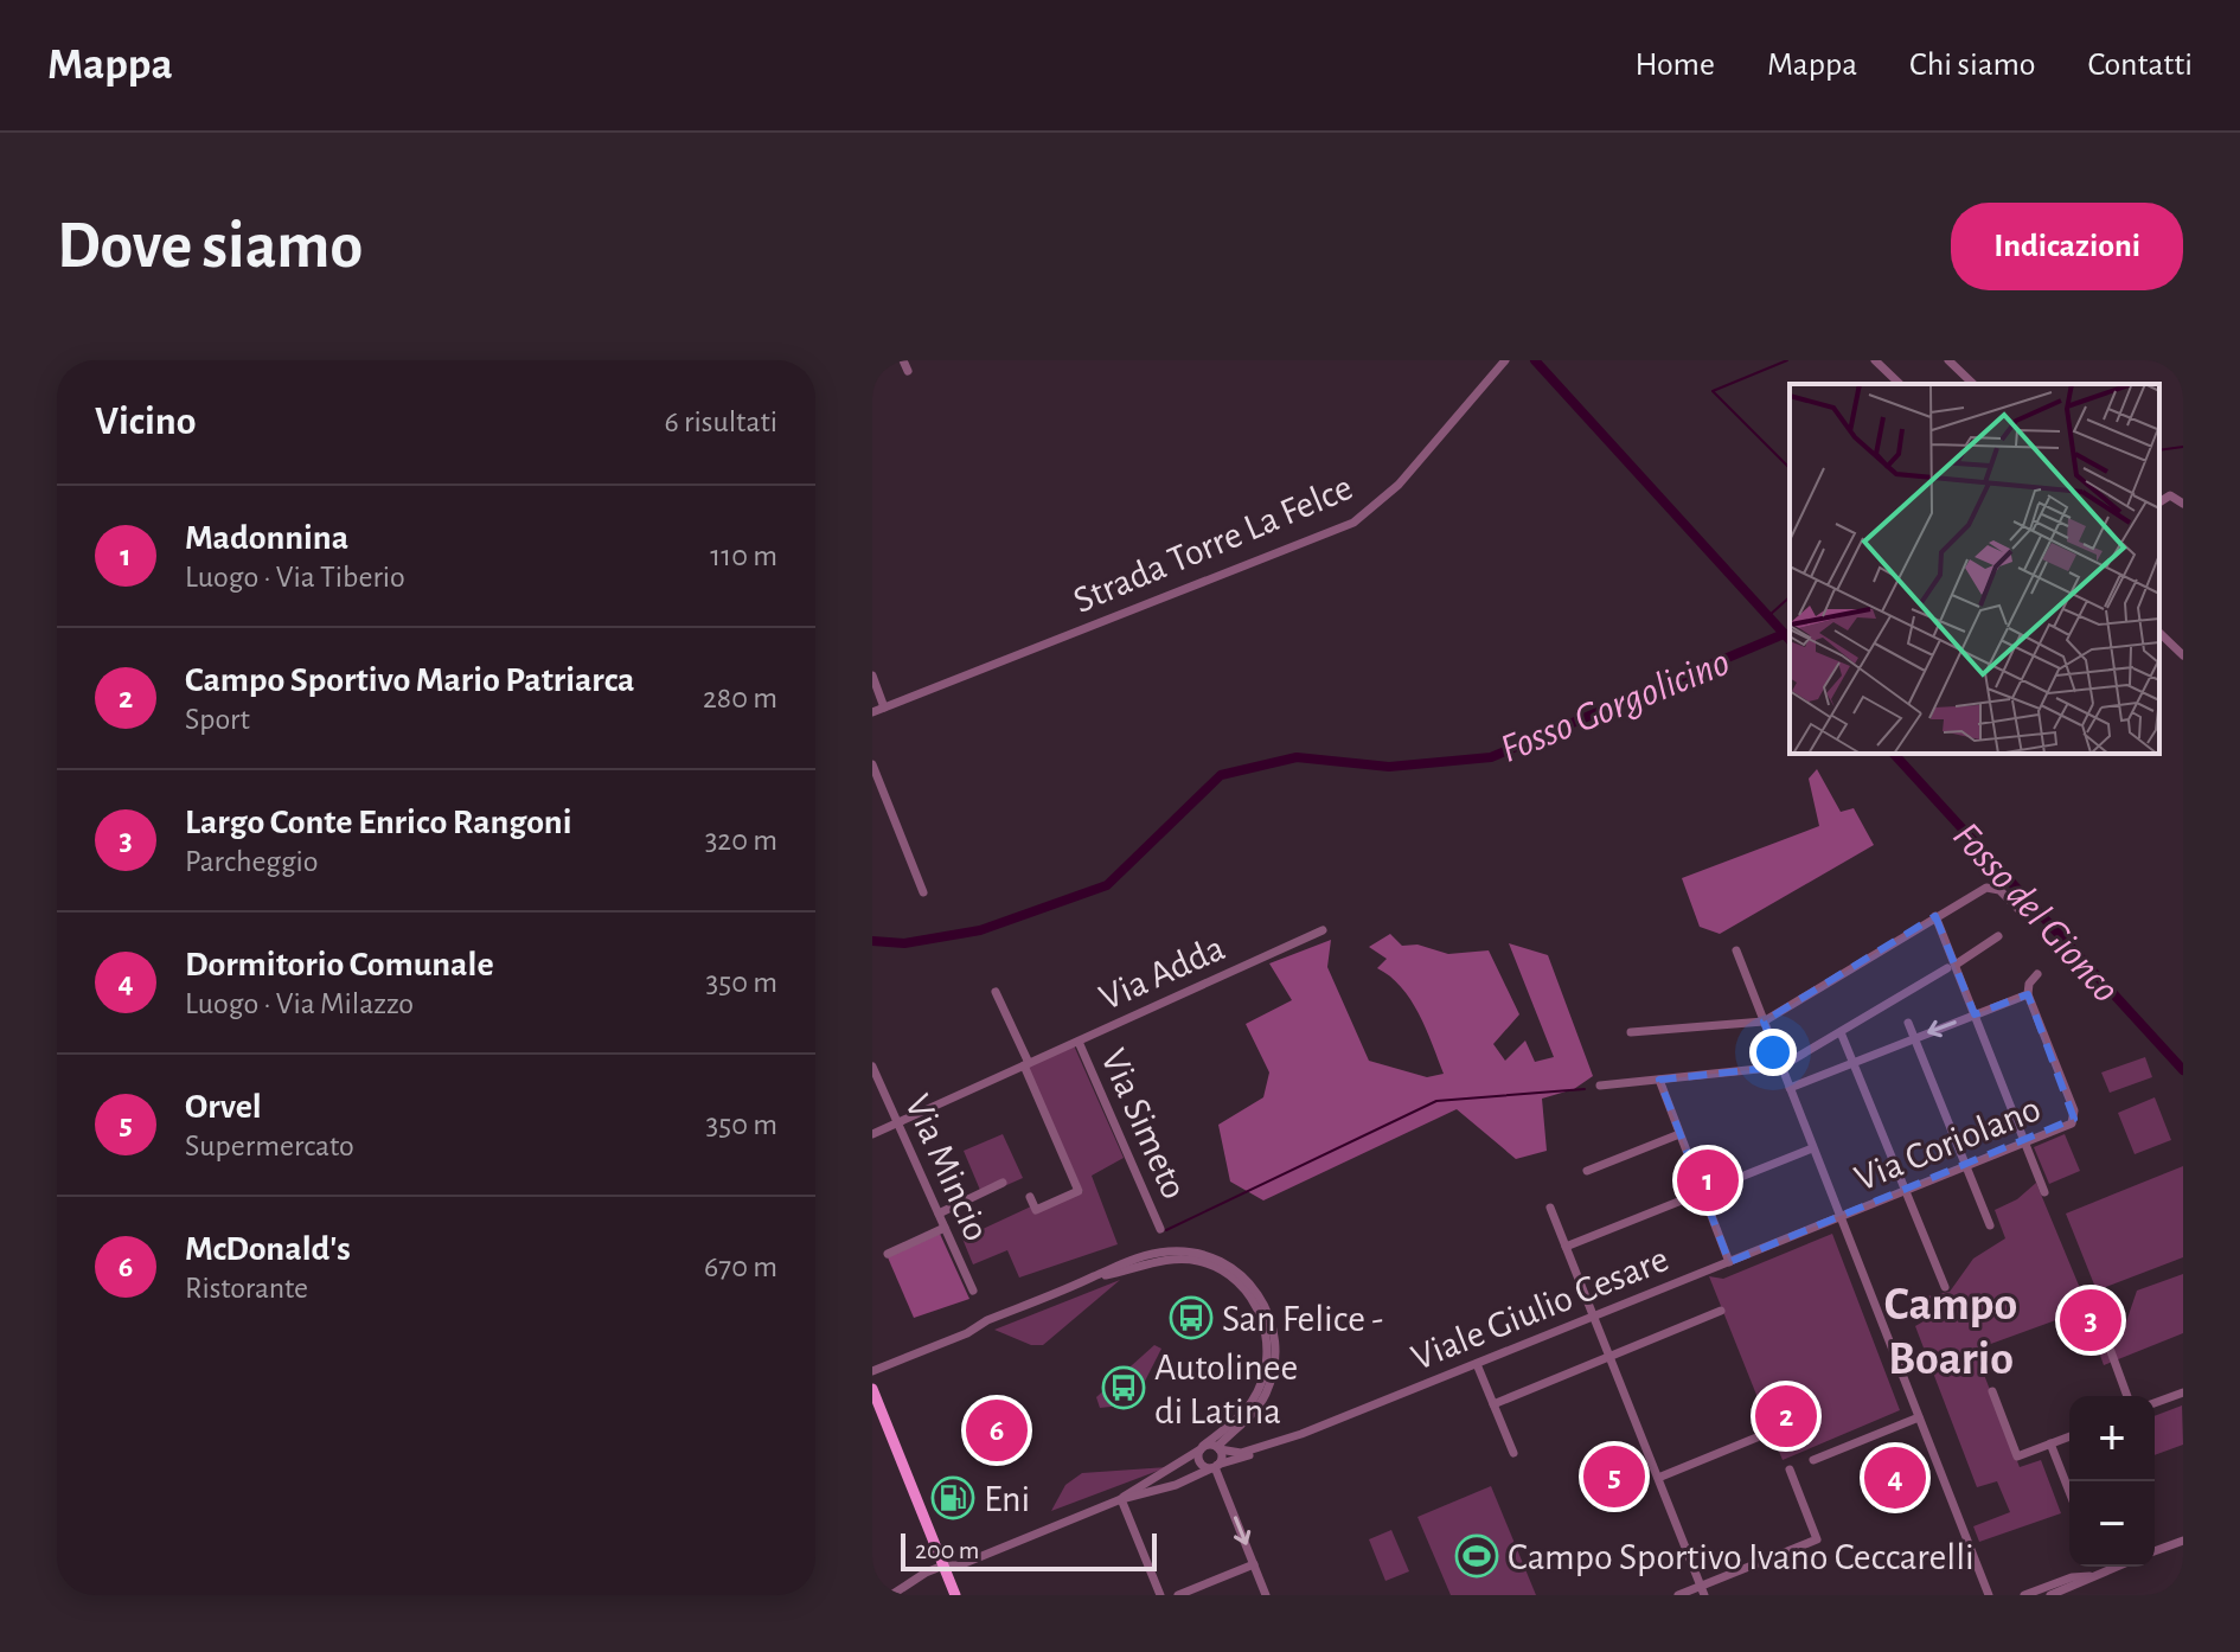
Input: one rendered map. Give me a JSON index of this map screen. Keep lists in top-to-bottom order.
{
  "streets": {
    "street": [
      "Strada Torre La Felce",
      "Via Adda",
      "Via Simeto",
      "Via Coriolano",
      "Via Mincio",
      "Viale Giulio Cesare"
    ]
  },
  "crossings": [
    ["Via Adda", "Via Simeto"],
    ["Via Adda", "Via Mincio"],
    ["Via Coriolano", "Viale Giulio Cesare"]
  ],
  "districts": ["Campo Boario"],
  "water": ["Fosso Gorgolicino", "Fosso del Gionco"],
  "places": {
    "bus stop": ["San Felice -", "Autolinee di Latina"],
    "fuel station": ["Eni"],
    "sports": ["Campo Sportivo Ivano Ceccarelli"]
  },
  "scale_bar": "200 m",
  "page": {
    "header": "Mappa",
    "nav": [
      "Home",
      "Mappa",
      "Chi siamo",
      "Contatti"
    ],
    "buttons": "Indicazioni",
    "title": "Dove siamo",
    "heading": ["Vicino", "6 risultati"],
    "list": [
      {
        "mark": "1",
        "name": "Madonnina",
        "note": "Luogo · Via Tiberio",
        "value": "110 m"
      },
      {
        "mark": "2",
        "name": "Campo Sportivo Mario Patriarca",
        "note": "Sport",
        "value": "280 m"
      },
      {
        "mark": "3",
        "name": "Largo Conte Enrico Rangoni",
        "note": "Parcheggio",
        "value": "320 m"
      },
      {
        "mark": "4",
        "name": "Dormitorio Comunale",
        "note": "Luogo · Via Milazzo",
        "value": "350 m"
      },
      {
        "mark": "5",
        "name": "Orvel",
        "note": "Supermercato",
        "value": "350 m"
      },
      {
        "mark": "6",
        "name": "McDonald's",
        "note": "Ristorante",
        "value": "670 m"
      }
    ],
    "pins": [
      "1",
      "3",
      "2",
      "6",
      "5",
      "4"
    ],
    "map_buttons": ["+", "−"],
    "scale": "200 m"
  }
}
